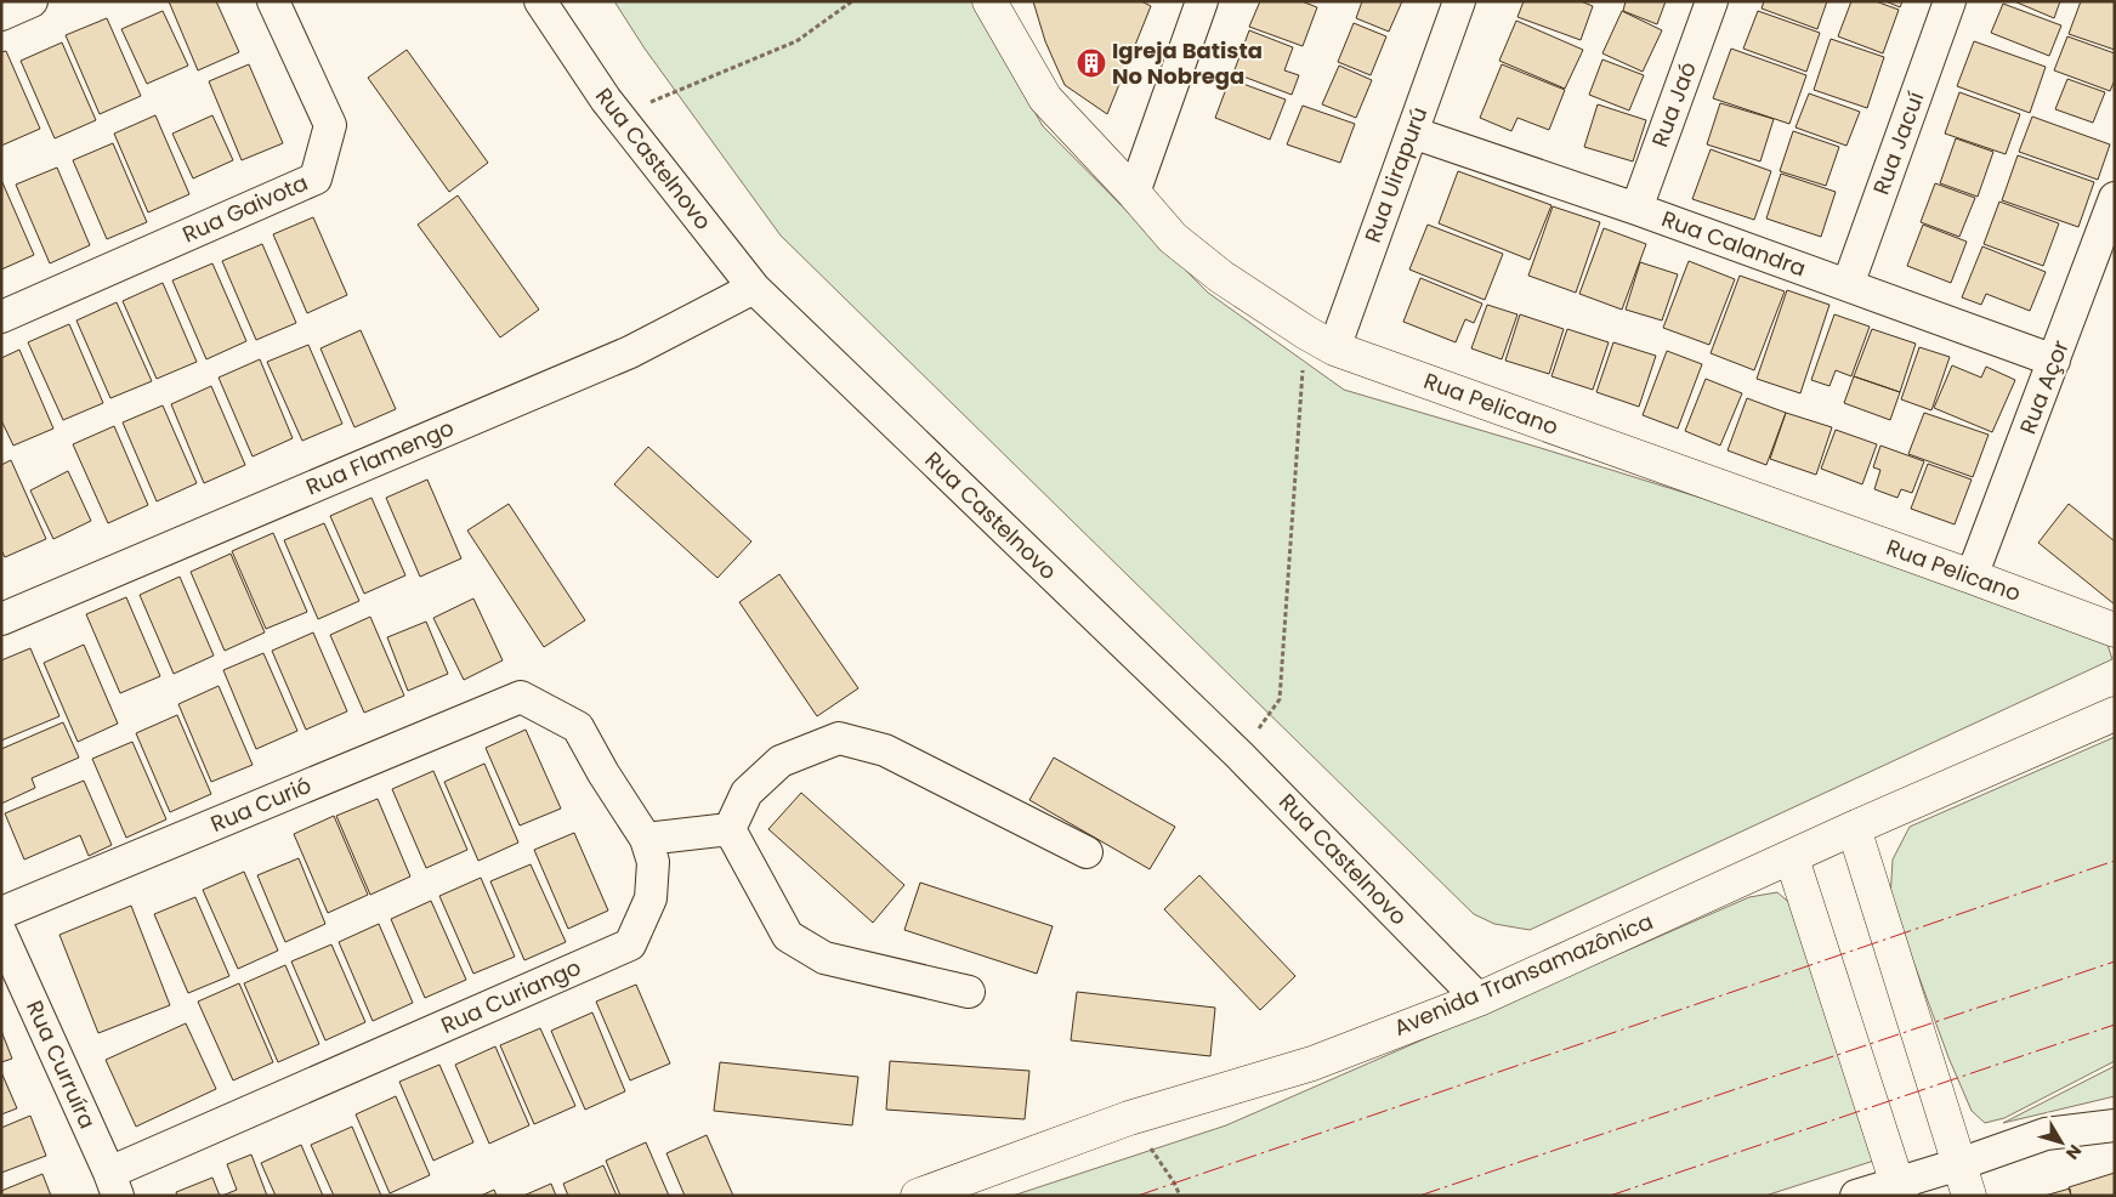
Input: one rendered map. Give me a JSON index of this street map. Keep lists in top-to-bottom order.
{
  "streets": {
    "street": [
      "Rua Jaó",
      "Rua Jacuí",
      "Rua Castelnovo",
      "Rua Uirapurú",
      "Rua Gaivota",
      "Rua Calandra",
      "Rua Açor",
      "Rua Pelicano",
      "Rua Flamengo",
      "Rua Curió",
      "Avenida Transamazônica",
      "Rua Curiango",
      "Rua Curruíra"
    ]
  },
  "crossings": [
    ["Rua Jaó", "Rua Calandra"],
    ["Rua Jacuí", "Rua Calandra"],
    ["Rua Castelnovo", "Rua Flamengo"],
    ["Rua Castelnovo", "Avenida Transamazônica"],
    ["Rua Uirapurú", "Rua Calandra"],
    ["Rua Uirapurú", "Rua Pelicano"],
    ["Rua Calandra", "Rua Açor"],
    ["Rua Açor", "Rua Pelicano"],
    ["Rua Curió", "Rua Curiango"],
    ["Rua Curiango", "Rua Curruíra"]
  ],
  "places": {
    "building": ["Igreja Batista No Nobrega"]
  },
  "north": "bottom right"
}
